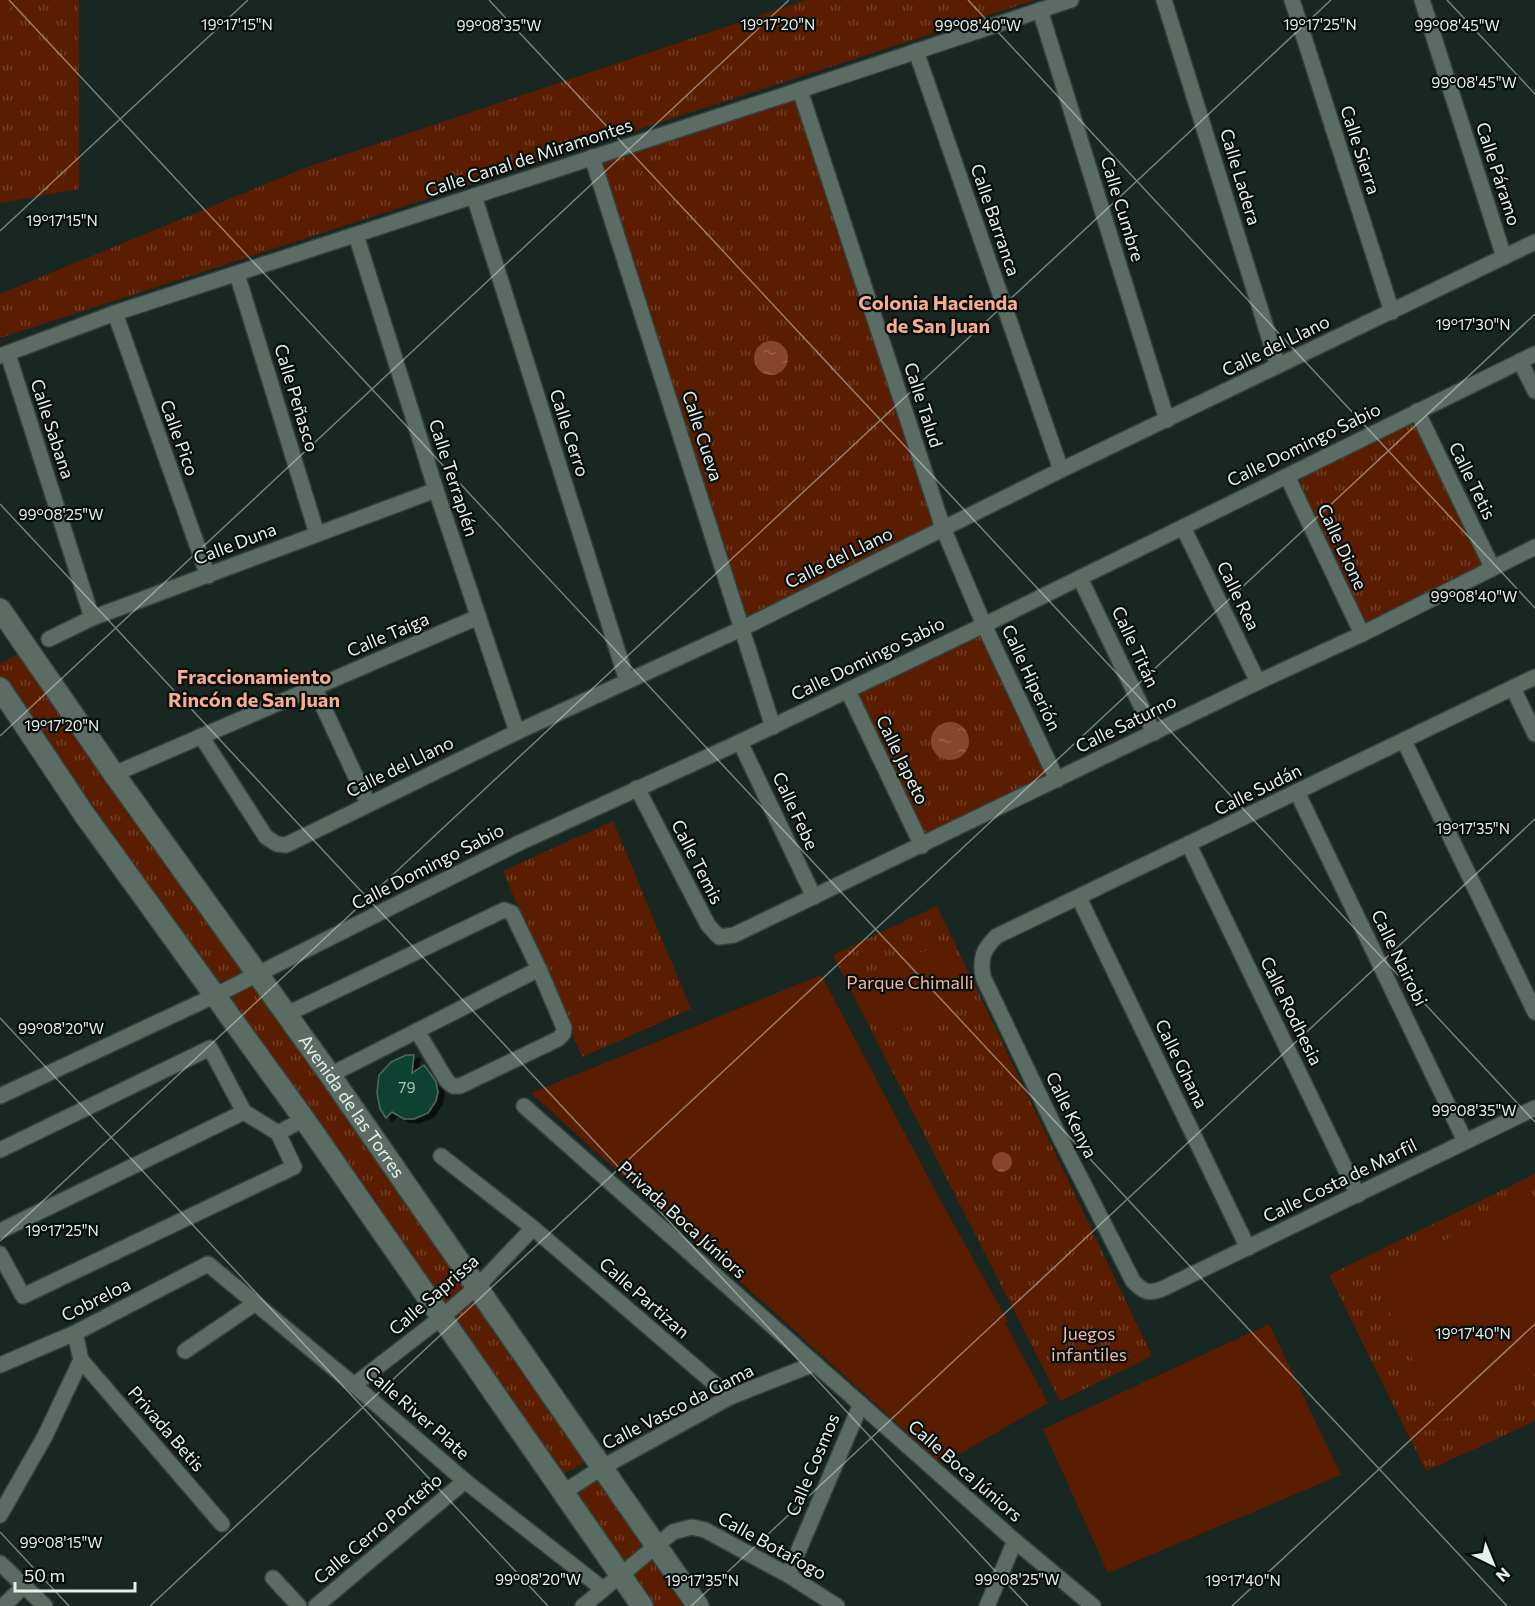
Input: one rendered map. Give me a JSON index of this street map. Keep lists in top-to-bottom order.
{
  "streets": {
    "street": [
      "Calle Sierra",
      "Calle Canal de Miramontes",
      "Calle Páramo",
      "Calle Ladera",
      "Calle Cumbre",
      "Calle Barranca",
      "Calle del Llano",
      "Calle Peñasco",
      "Calle Talud",
      "Calle Sabana",
      "Calle Cerro",
      "Calle Cueva",
      "Calle Pico",
      "Calle Domingo Sabio",
      "Calle Terraplén",
      "Calle Tetis",
      "Calle Duna",
      "Calle Dione",
      "Calle Rea",
      "Calle Taiga",
      "Calle Titán",
      "Calle Hiperión",
      "Calle Saturno",
      "Calle Japeto",
      "Calle Sudán",
      "Calle Febe",
      "Calle Temis",
      "Calle Nairobi",
      "Calle Rodhesia",
      "Calle Ghana",
      "Avenida de las Torres",
      "Calle Kenya",
      "Calle Costa de Marfil",
      "Privada Boca Júniors",
      "Calle Saprissa",
      "Calle Partizan",
      "Cobreloa",
      "Calle Vasco da Gama",
      "Calle River Plate",
      "Privada Betis",
      "Calle Cosmos",
      "Calle Boca Júniors",
      "Calle Cerro Porteño",
      "Calle Botafogo"
    ]
  },
  "crossings": [
    ["Calle Sierra", "Calle del Llano"],
    ["Calle Canal de Miramontes", "Calle Cumbre"],
    ["Calle Canal de Miramontes", "Calle Barranca"],
    ["Calle Canal de Miramontes", "Calle Peñasco"],
    ["Calle Canal de Miramontes", "Calle Talud"],
    ["Calle Canal de Miramontes", "Calle Sabana"],
    ["Calle Canal de Miramontes", "Calle Cerro"],
    ["Calle Canal de Miramontes", "Calle Cueva"],
    ["Calle Canal de Miramontes", "Calle Pico"],
    ["Calle Canal de Miramontes", "Calle Terraplén"],
    ["Calle Páramo", "Calle del Llano"],
    ["Calle Ladera", "Calle del Llano"],
    ["Calle Cumbre", "Calle del Llano"],
    ["Calle Barranca", "Calle del Llano"],
    ["Calle del Llano", "Calle Talud"],
    ["Calle del Llano", "Calle Cerro"],
    ["Calle del Llano", "Calle Cueva"],
    ["Calle del Llano", "Calle Terraplén"],
    ["Calle del Llano", "Calle Taiga"],
    ["Calle Peñasco", "Calle Duna"],
    ["Calle Talud", "Calle Domingo Sabio"],
    ["Calle Talud", "Calle Hiperión"],
    ["Calle Sabana", "Calle Duna"],
    ["Calle Cueva", "Calle Domingo Sabio"],
    ["Calle Pico", "Calle Duna"],
    ["Calle Domingo Sabio", "Calle Tetis"],
    ["Calle Domingo Sabio", "Calle Dione"],
    ["Calle Domingo Sabio", "Calle Rea"],
    ["Calle Domingo Sabio", "Calle Titán"],
    ["Calle Domingo Sabio", "Calle Hiperión"],
    ["Calle Domingo Sabio", "Calle Japeto"],
    ["Calle Domingo Sabio", "Calle Febe"],
    ["Calle Domingo Sabio", "Calle Temis"],
    ["Calle Domingo Sabio", "Avenida de las Torres"],
    ["Calle Terraplén", "Calle Duna"],
    ["Calle Terraplén", "Calle Taiga"],
    ["Calle Tetis", "Calle Saturno"],
    ["Calle Dione", "Calle Saturno"],
    ["Calle Rea", "Calle Saturno"],
    ["Calle Taiga", "Avenida de las Torres"],
    ["Calle Titán", "Calle Saturno"],
    ["Calle Hiperión", "Calle Saturno"],
    ["Calle Saturno", "Calle Japeto"],
    ["Calle Saturno", "Calle Febe"],
    ["Calle Saturno", "Calle Temis"],
    ["Calle Sudán", "Calle Nairobi"],
    ["Calle Sudán", "Calle Rodhesia"],
    ["Calle Sudán", "Calle Ghana"],
    ["Calle Sudán", "Calle Kenya"],
    ["Calle Nairobi", "Calle Costa de Marfil"],
    ["Calle Rodhesia", "Calle Costa de Marfil"],
    ["Calle Ghana", "Calle Costa de Marfil"],
    ["Avenida de las Torres", "Calle Saprissa"],
    ["Avenida de las Torres", "Calle Vasco da Gama"],
    ["Avenida de las Torres", "Calle Botafogo"],
    ["Calle Kenya", "Calle Costa de Marfil"],
    ["Privada Boca Júniors", "Calle Vasco da Gama"],
    ["Privada Boca Júniors", "Calle Boca Júniors"],
    ["Calle Saprissa", "Calle Partizan"],
    ["Calle Saprissa", "Calle River Plate"],
    ["Calle Partizan", "Calle Vasco da Gama"],
    ["Cobreloa", "Calle River Plate"],
    ["Calle Vasco da Gama", "Calle Boca Júniors"],
    ["Calle River Plate", "Calle Cerro Porteño"],
    ["Calle River Plate", "Calle Botafogo"],
    ["Calle Cosmos", "Calle Boca Júniors"],
    ["Calle Cosmos", "Calle Botafogo"]
  ],
  "districts": ["Colonia Hacienda de San Juan", "Fraccionamiento Rincón de San Juan"],
  "parks": ["Parque Chimalli", "Juegos infantiles"],
  "house_numbers": ["79"],
  "scale_bar": "50 m",
  "north": "bottom right",
  "coordinates": [
    "19°17'15\"N",
    "19°17'20\"N",
    "19°17'25\"N",
    "99°08'35\"W",
    "99°08'40\"W",
    "99°08'45\"W",
    "19°17'30\"N",
    "99°08'25\"W",
    "19°17'35\"N",
    "99°08'20\"W",
    "19°17'40\"N",
    "99°08'15\"W"
  ]
}
